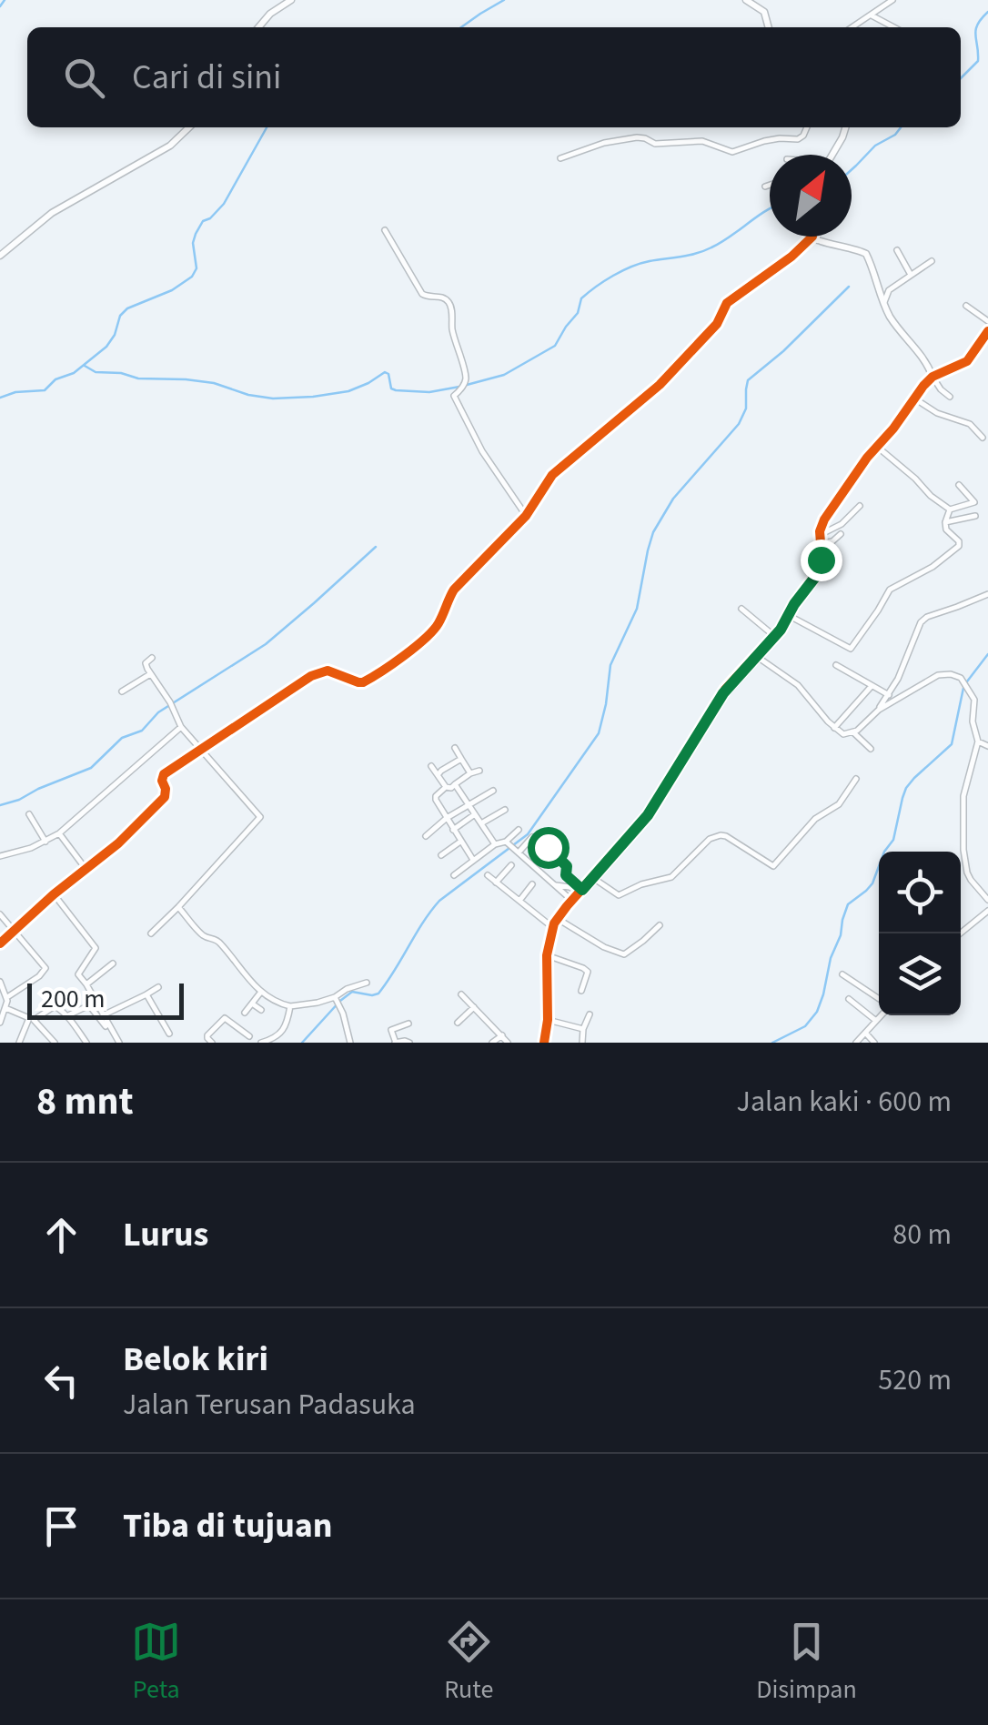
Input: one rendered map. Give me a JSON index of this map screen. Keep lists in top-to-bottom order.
{
  "scale_bar": "200 m",
  "north": "top right",
  "page": {
    "search": "Cari di sini",
    "scale": "200 m",
    "heading": ["8 mnt", "Jalan kaki · 600 m"],
    "list": [
      ["Lurus", "80 m"],
      ["Belok kiri", "Jalan Terusan Padasuka", "520 m"],
      "Tiba di tujuan"
    ],
    "nav": ["Peta", "Rute", "Disimpan"]
  }
}
